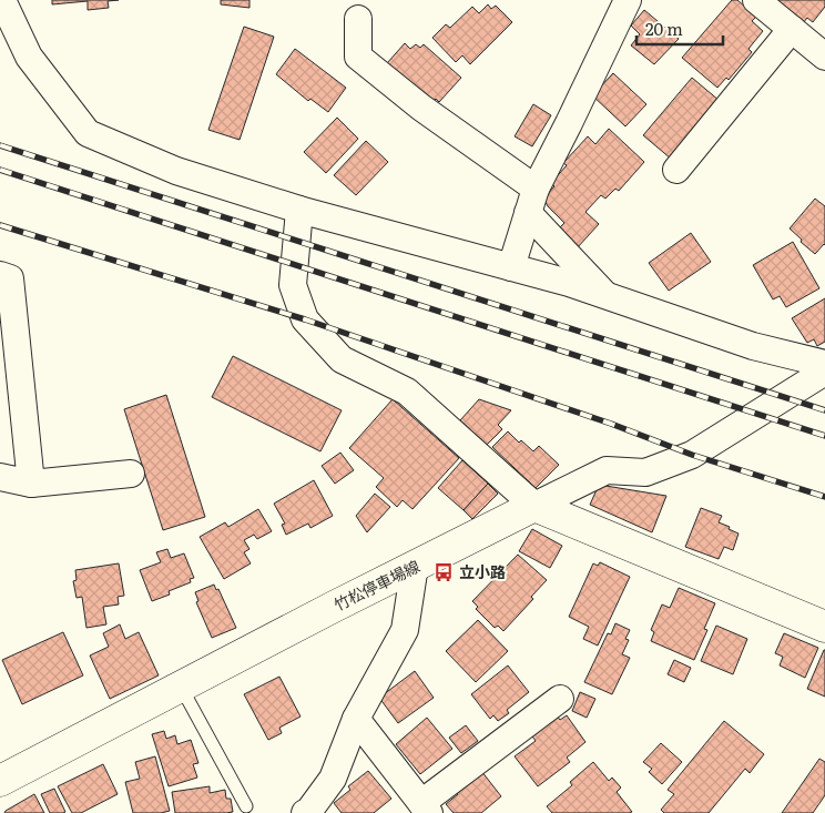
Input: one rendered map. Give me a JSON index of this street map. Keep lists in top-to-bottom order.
{
  "streets": {
    "main road": ["竹松停車場線"]
  },
  "places": {
    "bus stop": ["立小路"]
  },
  "scale_bar": "20 m"
}
